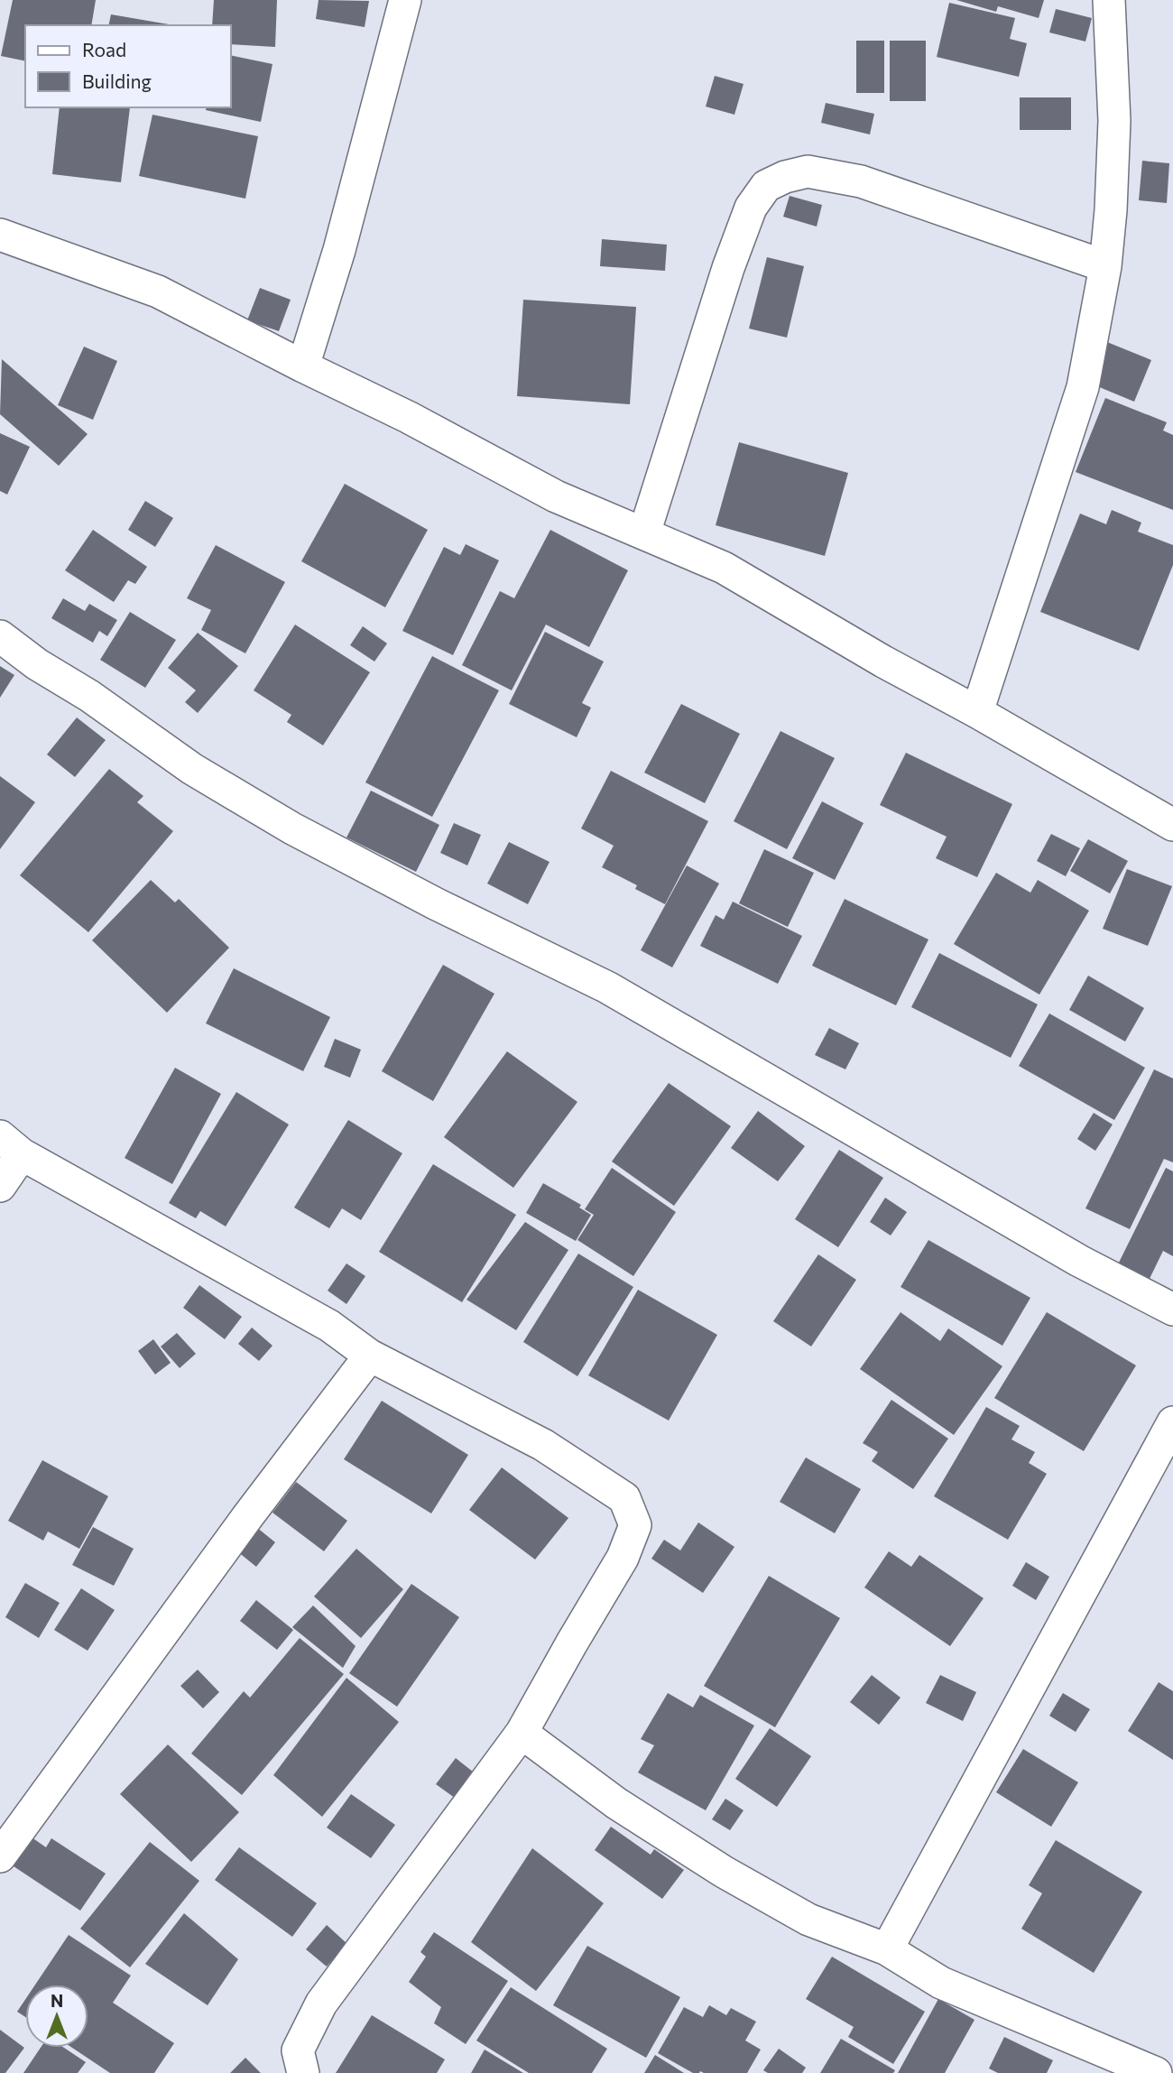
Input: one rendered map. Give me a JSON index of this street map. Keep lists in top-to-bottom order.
{
  "legend": ["Road", "Building"],
  "north": "top"
}
